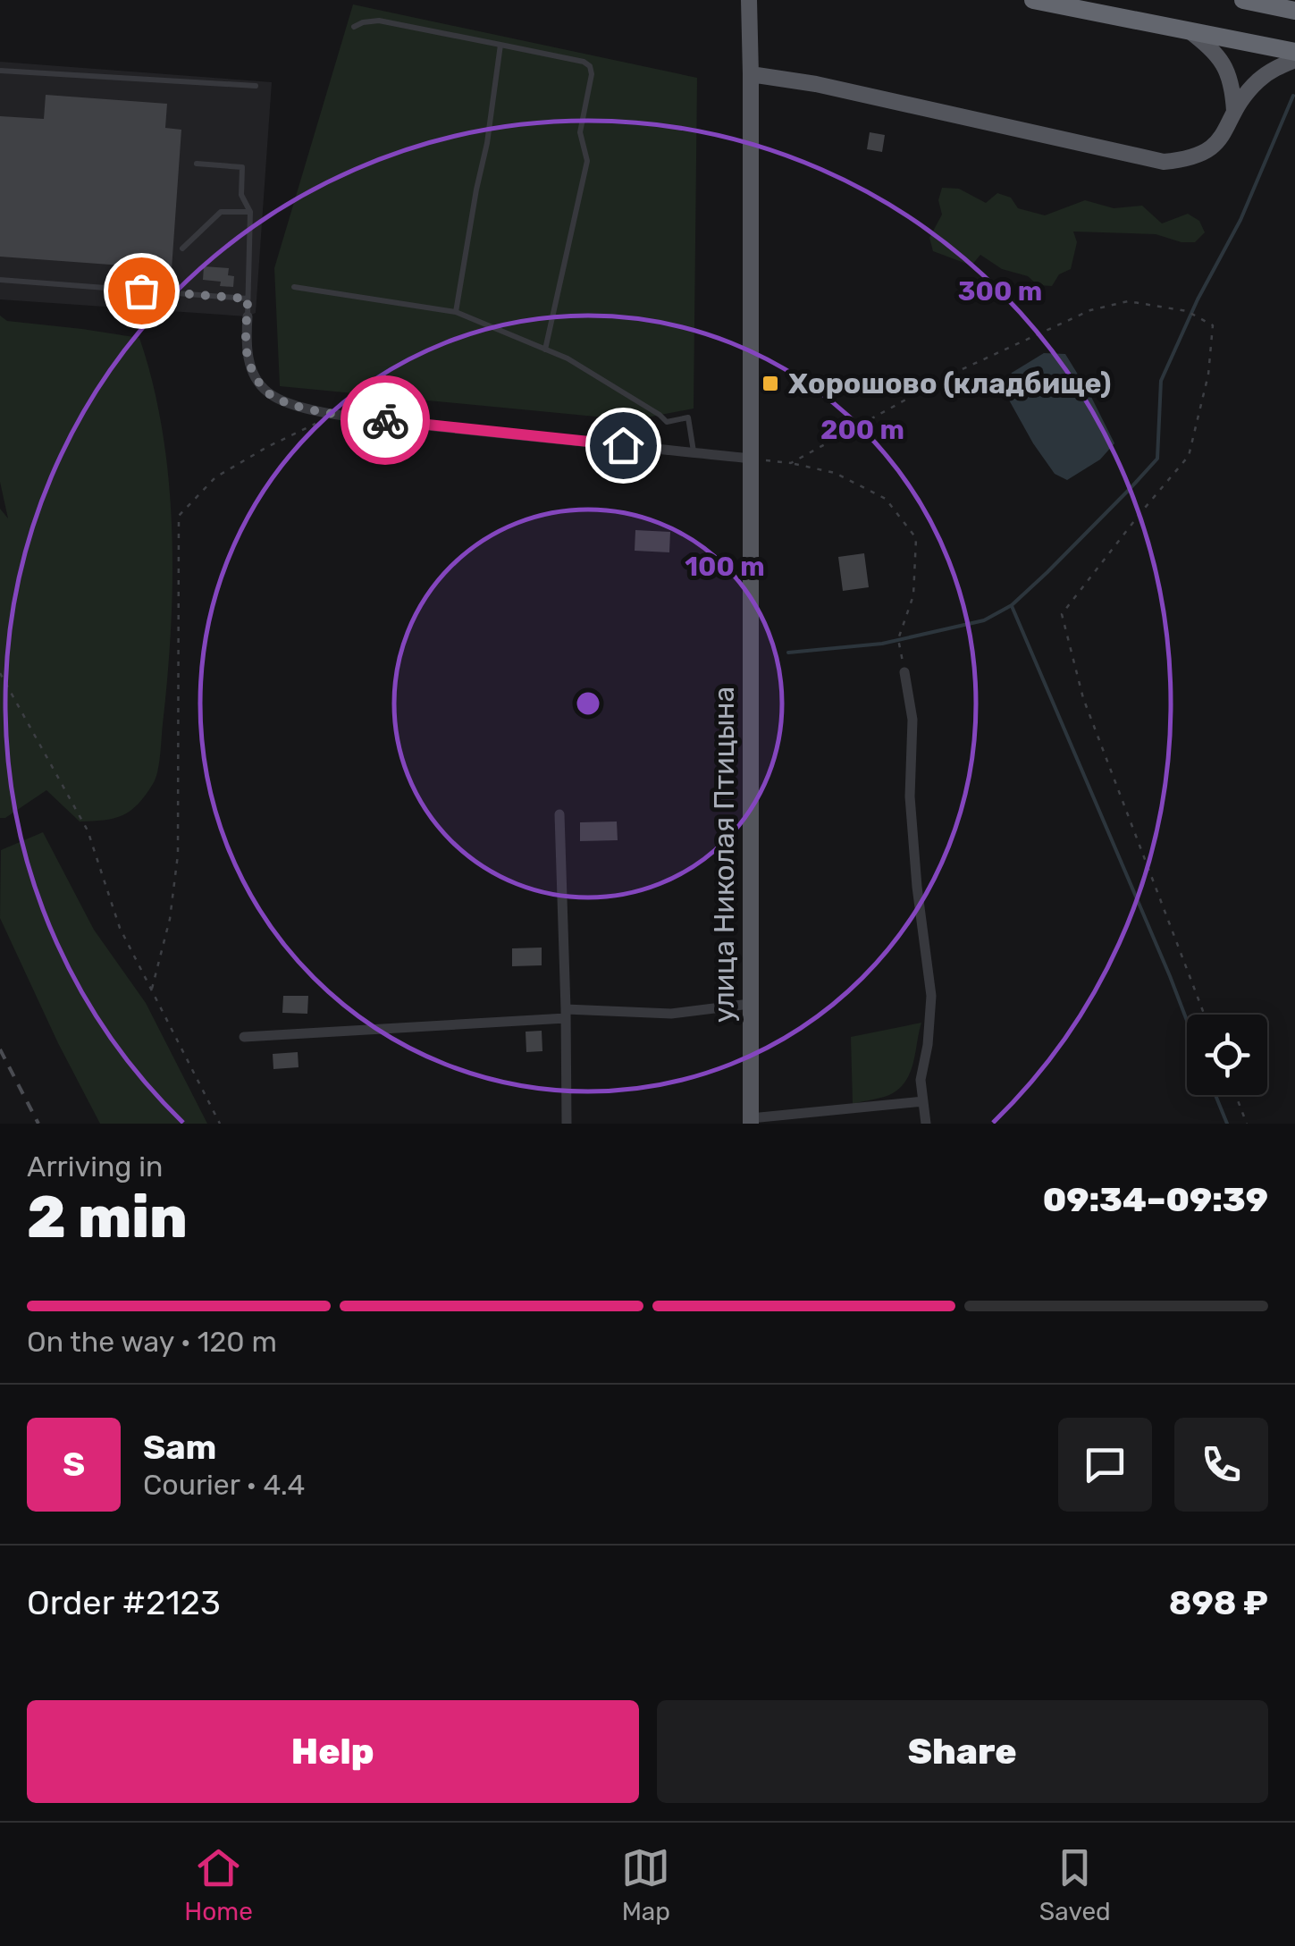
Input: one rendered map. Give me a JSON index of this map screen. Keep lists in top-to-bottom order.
{
  "streets": {
    "main road": ["улица Николая Птицына"]
  },
  "places": {
    "transit": ["Хорошово (кладбище)"]
  },
  "page": {
    "heading": ["2 min", "Arriving in", "09:34–09:39"],
    "panel": [
      "Sam",
      "Courier · 4.4",
      "Order #2123",
      "898 ₽"
    ],
    "bar": "On the way · 120 m",
    "round": "S",
    "buttons": ["Help", "Share"],
    "tabs": ["Home", "Map", "Saved"]
  },
  "rings": ["300 m", "200 m", "100 m"]
}
